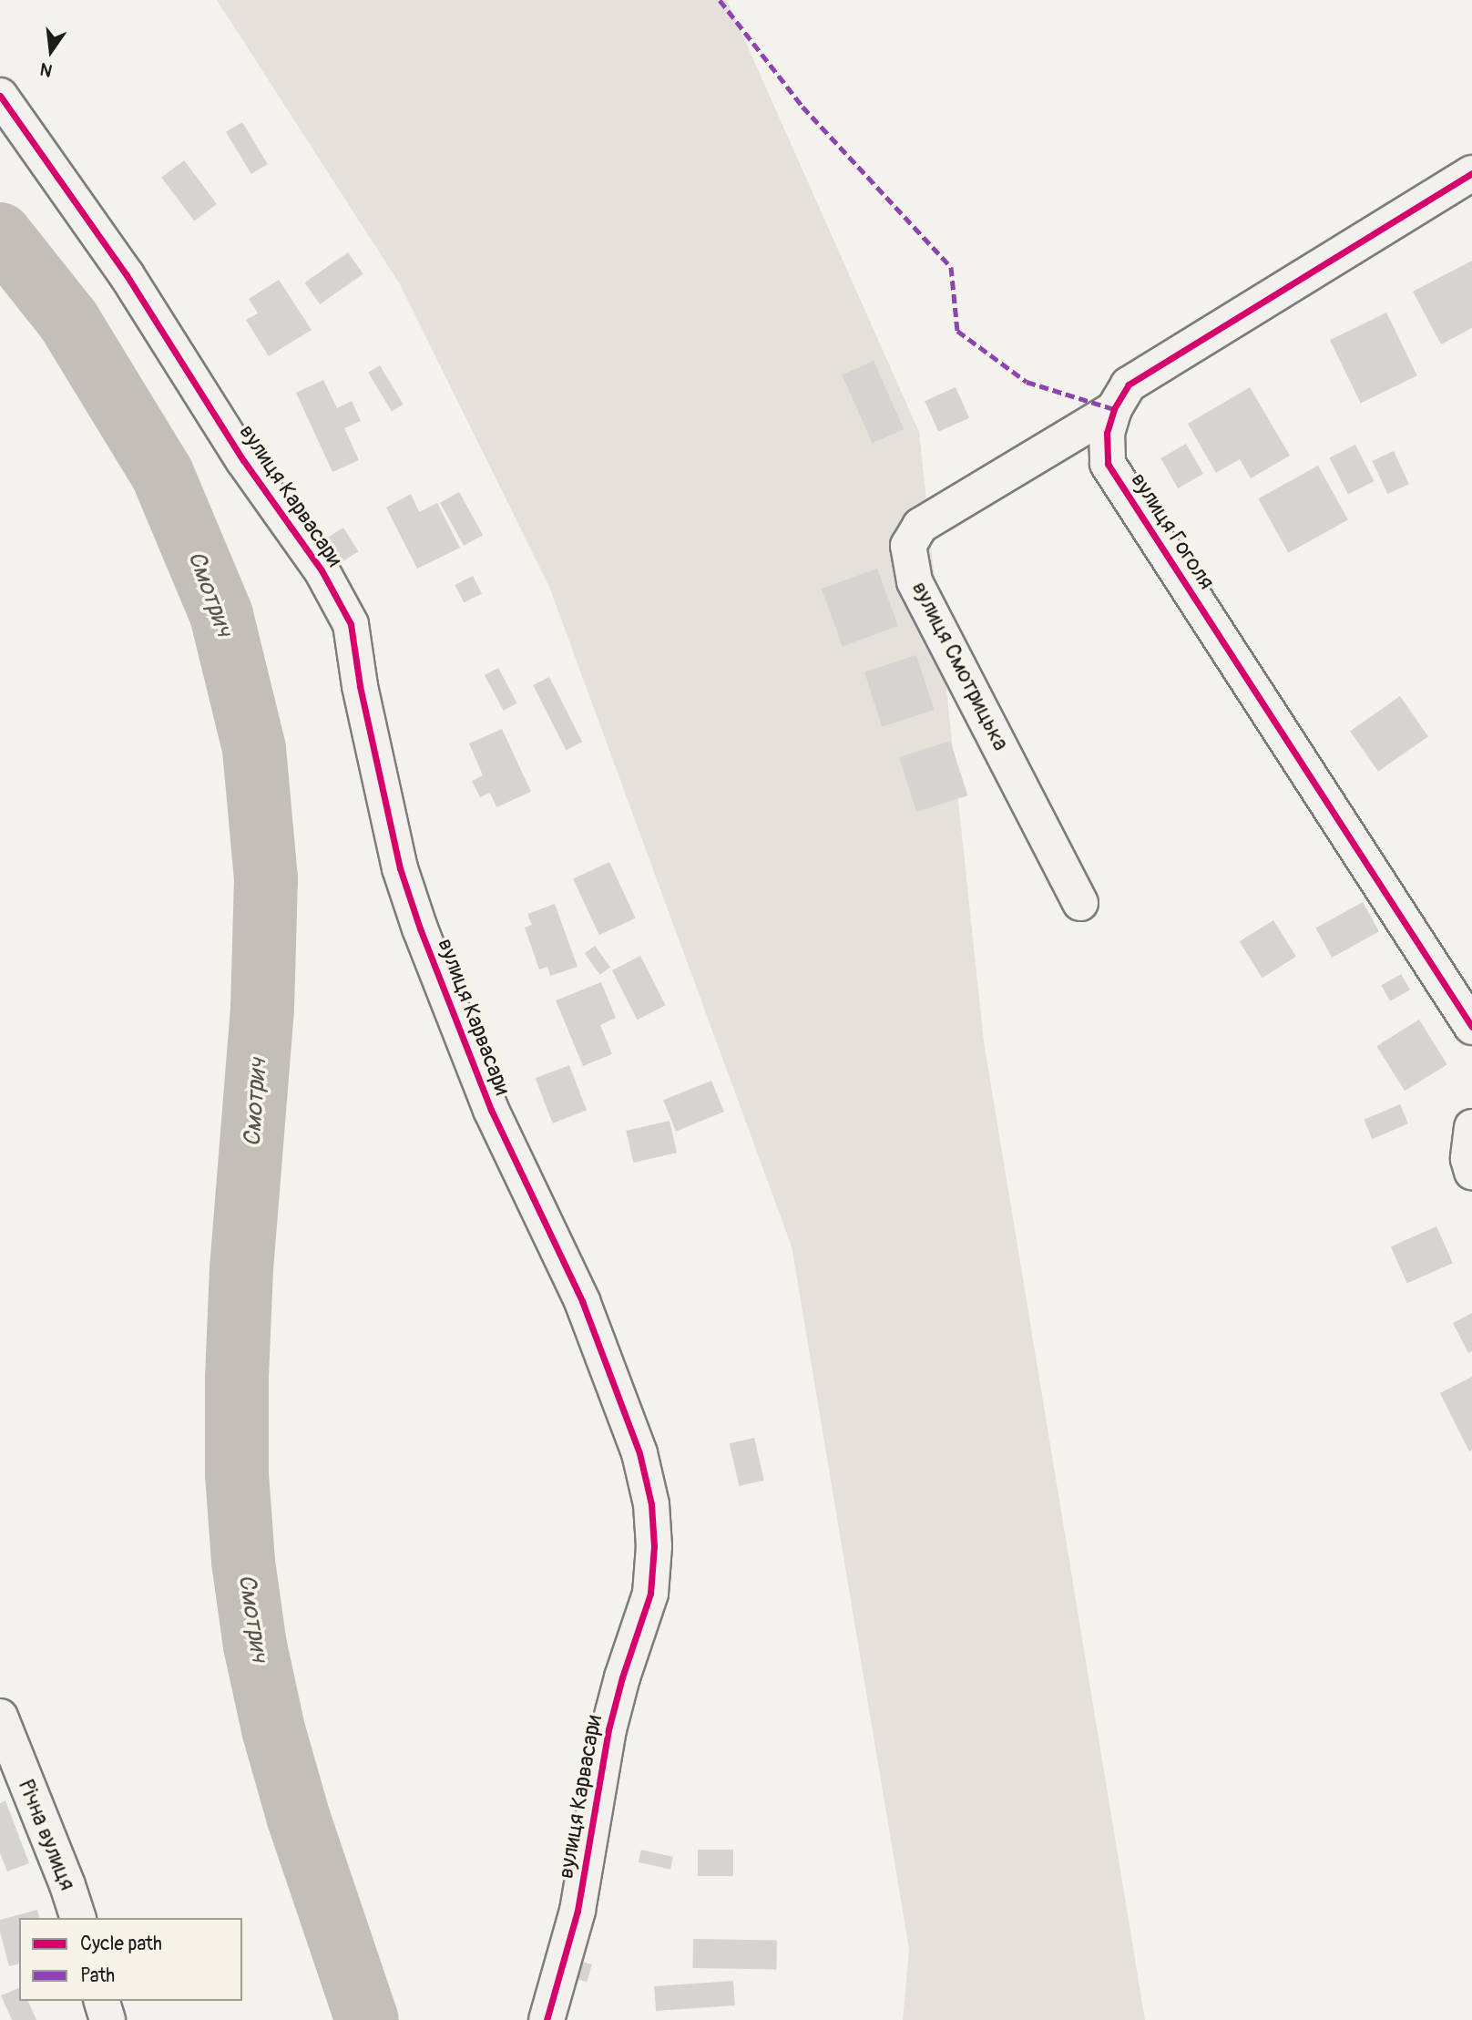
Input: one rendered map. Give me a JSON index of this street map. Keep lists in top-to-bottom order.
{
  "streets": {
    "street": [
      "вулиця Карвасари",
      "вулиця Гоголя",
      "вулиця Смотрицька",
      "Річна вулиця"
    ]
  },
  "crossings": [
    ["вулиця Гоголя", "вулиця Смотрицька"]
  ],
  "water": ["Смотрич"],
  "legend": ["Cycle path", "Path"],
  "north": "bottom"
}
